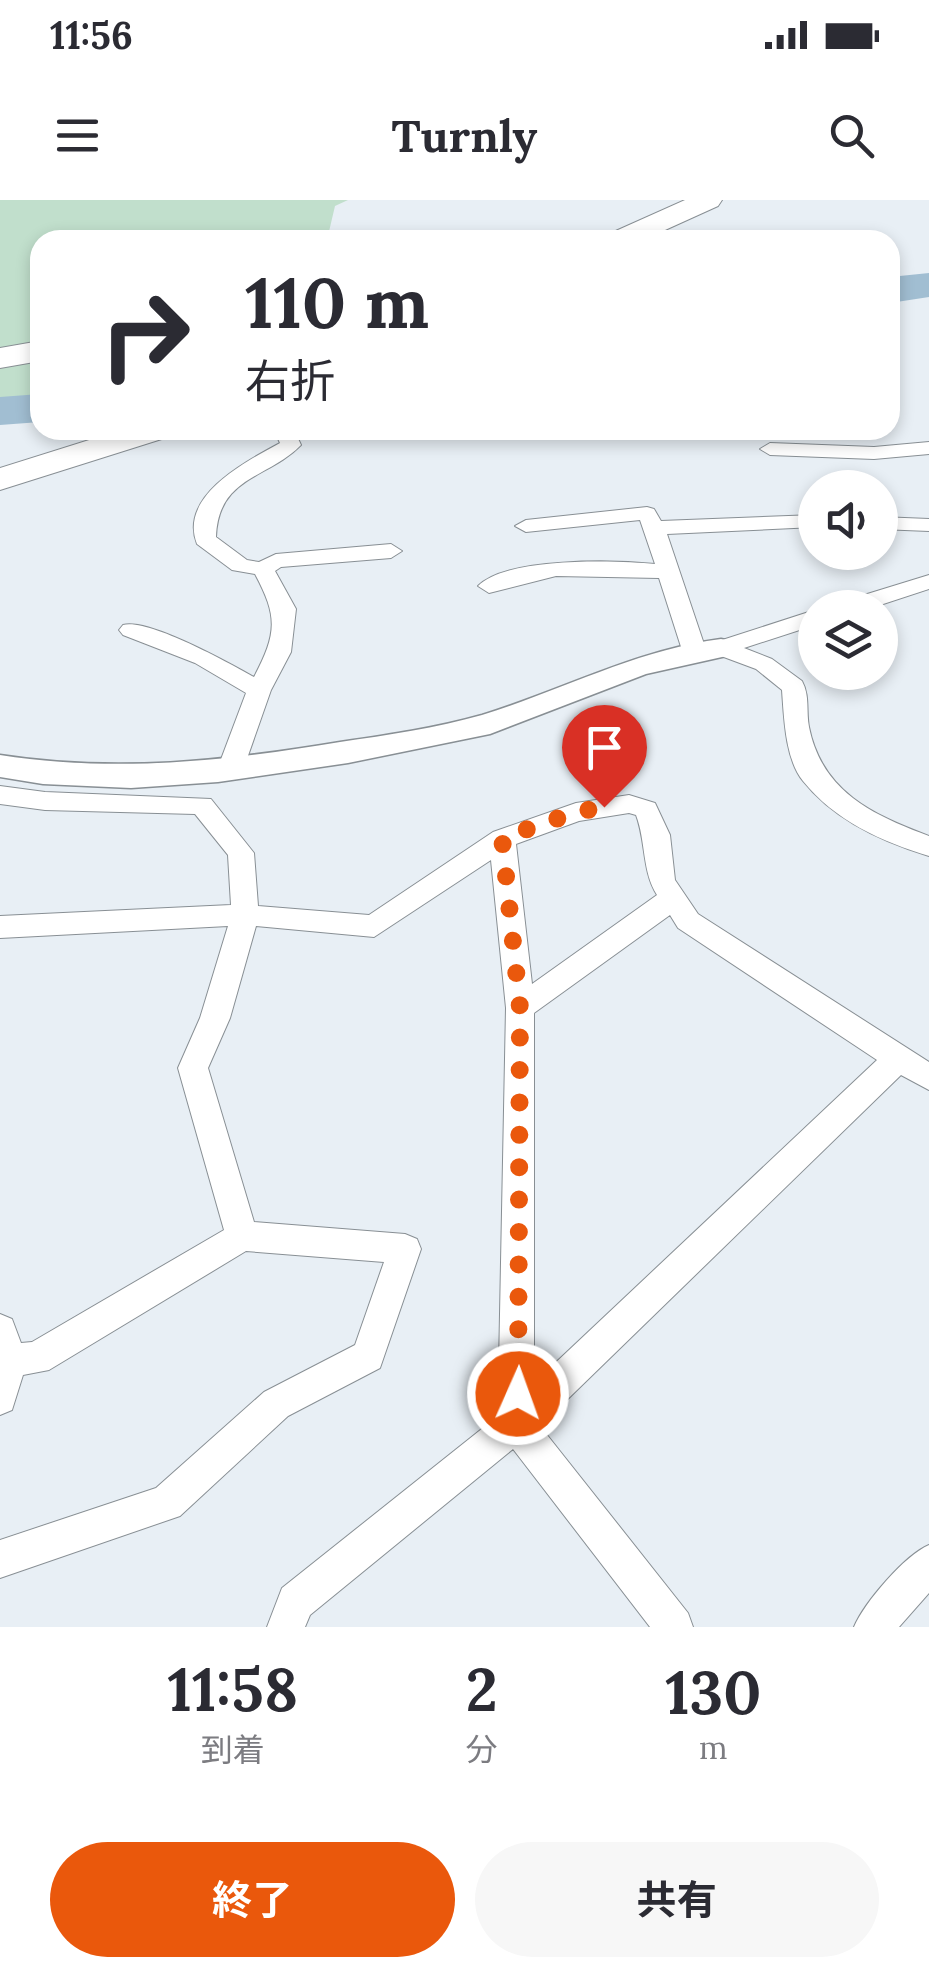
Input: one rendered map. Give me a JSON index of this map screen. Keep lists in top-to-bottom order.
{
  "page": {
    "status": "11:56",
    "header": "Turnly",
    "turn": ["110 m", "右折"],
    "eta": [
      "11:58",
      "到着",
      "2",
      "分",
      "130",
      "m"
    ],
    "buttons": ["終了", "共有"]
  }
}
